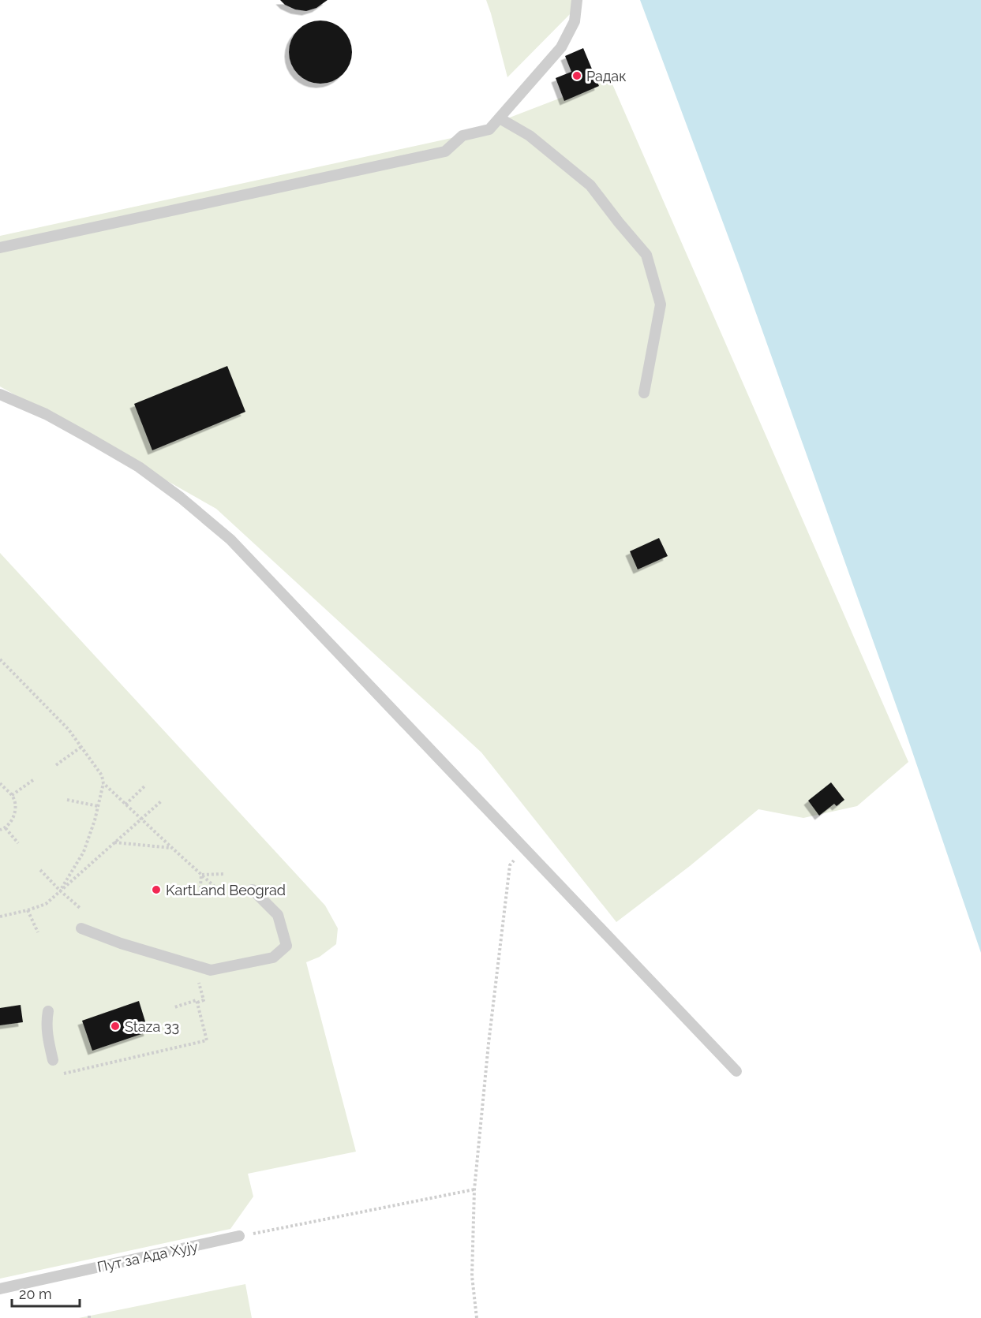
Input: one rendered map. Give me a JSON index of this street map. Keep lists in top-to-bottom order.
{
  "streets": {
    "lane": ["Пут за Ада Хују"]
  },
  "places": ["Радак", "KartLand Beograd", "Staza 33"],
  "scale_bar": "20 m"
}
